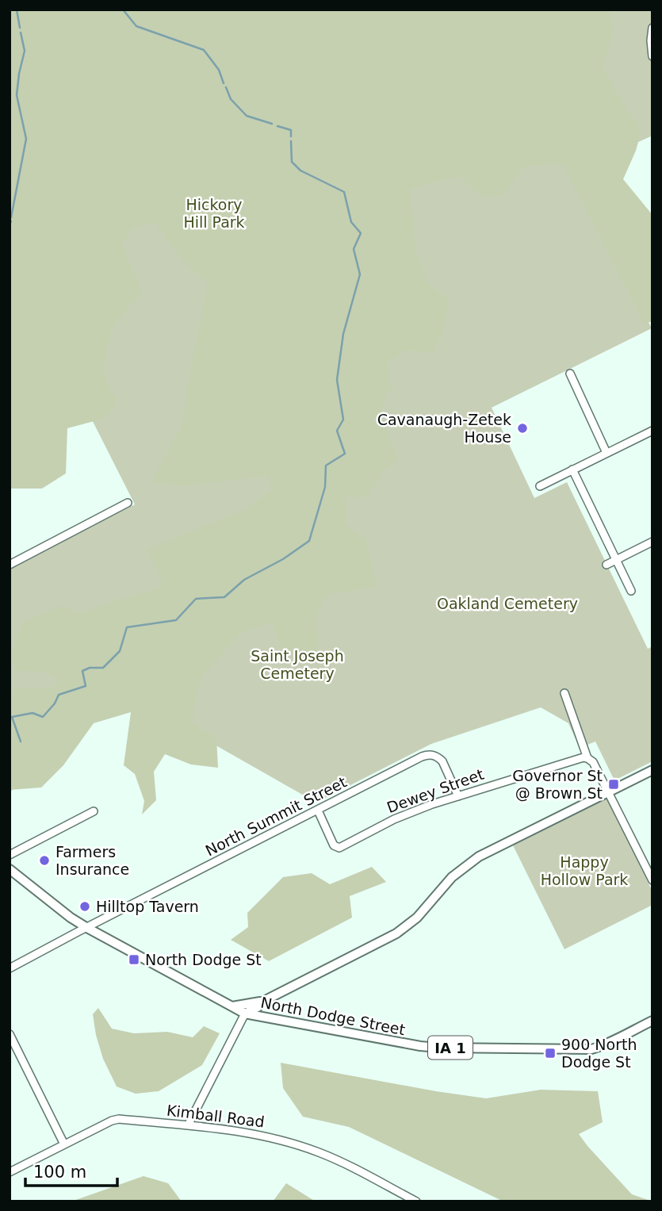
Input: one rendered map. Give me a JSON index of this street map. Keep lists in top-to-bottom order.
{
  "streets": {
    "main road": ["North Dodge Street", "IA 1"],
    "street": ["Dewey Street", "North Summit Street", "Kimball Road"]
  },
  "crossings": [
    ["Dewey Street", "North Summit Street"],
    ["North Summit Street", "North Dodge Street"]
  ],
  "parks": [
    "Hickory Hill Park",
    "Oakland Cemetery",
    "Saint Joseph Cemetery",
    "Happy Hollow Park"
  ],
  "places": {
    "other": ["Cavanaugh-Zetek House", "Farmers Insurance", "Hilltop Tavern"],
    "transit": ["Governor St @ Brown St", "North Dodge St", "900 North Dodge St"]
  },
  "scale_bar": "100 m"
}
